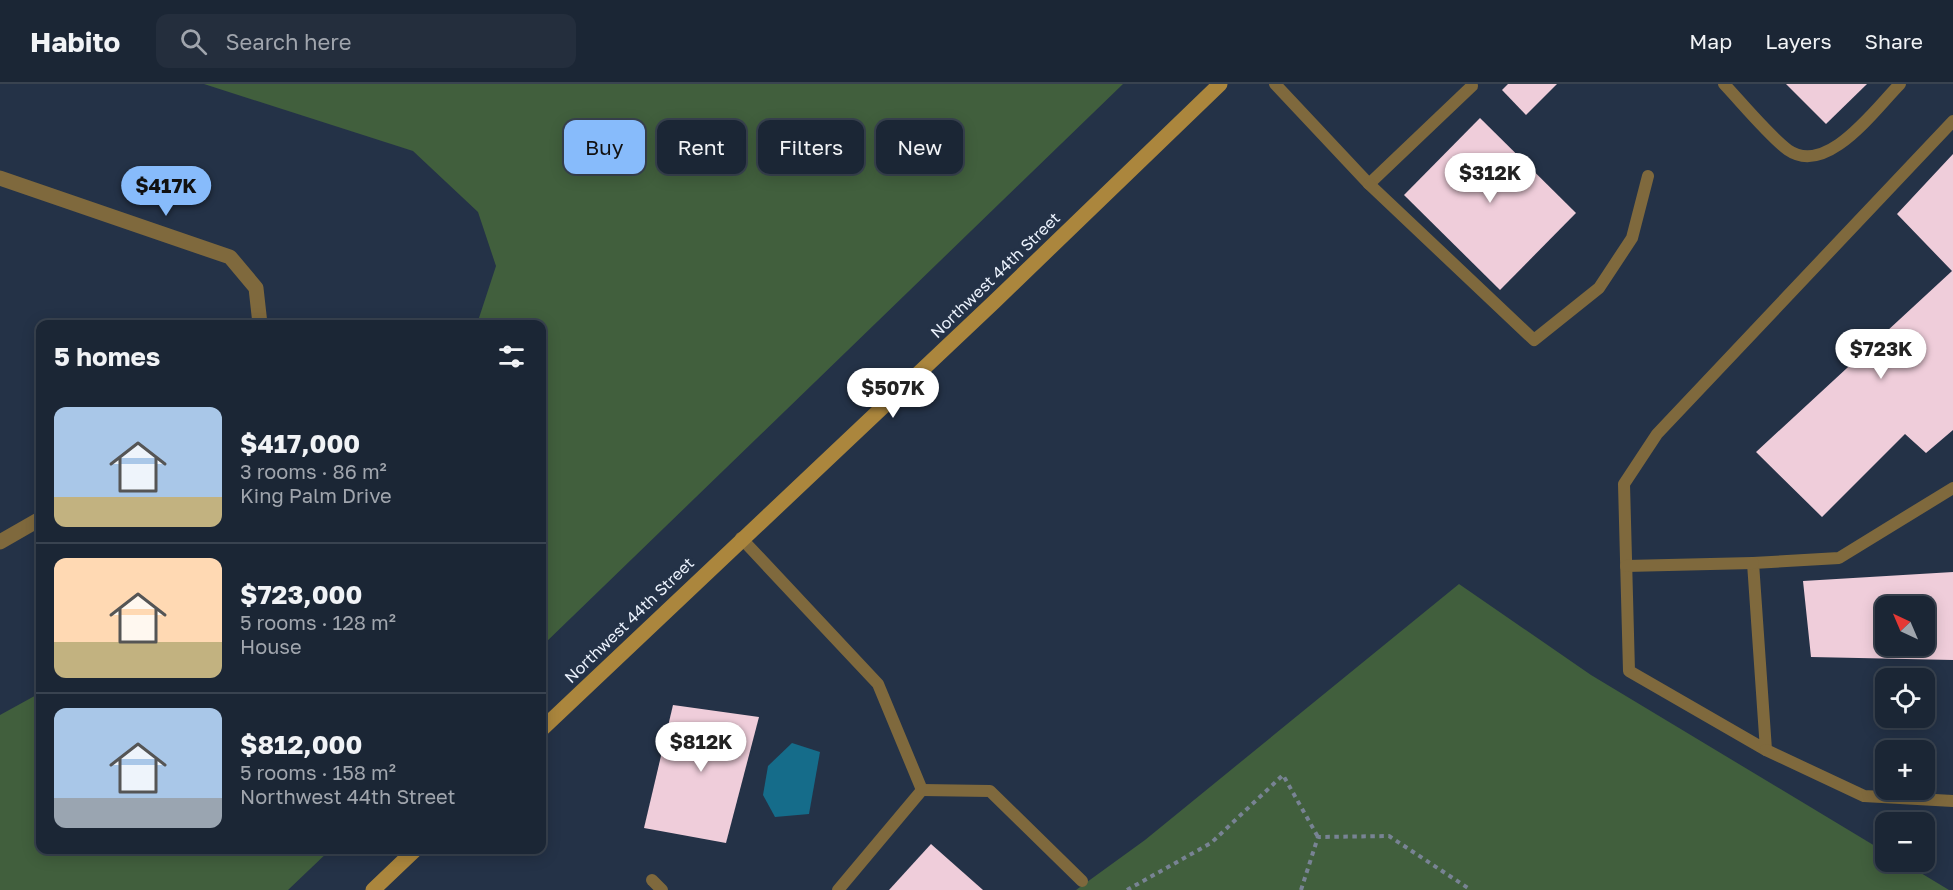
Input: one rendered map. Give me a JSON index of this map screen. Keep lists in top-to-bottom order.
{
  "streets": {
    "street": ["Northwest 44th Street"]
  },
  "north": "top left",
  "page": {
    "header": "Habito",
    "search": "Search here",
    "nav": ["Map", "Layers", "Share"],
    "chip": [
      "Buy",
      "Rent",
      "Filters",
      "New"
    ],
    "price": [
      "$312K",
      "$417K",
      "$723K",
      "$507K",
      "$812K"
    ],
    "heading": "5 homes",
    "list": [
      {
        "name": "$417,000",
        "note": "3 rooms · 86 m² · King Palm Drive"
      },
      {
        "name": "$723,000",
        "note": "5 rooms · 128 m² · House"
      },
      {
        "name": "$812,000",
        "note": "5 rooms · 158 m² · Northwest 44th Street"
      }
    ],
    "map_buttons": ["+", "−"]
  }
}
